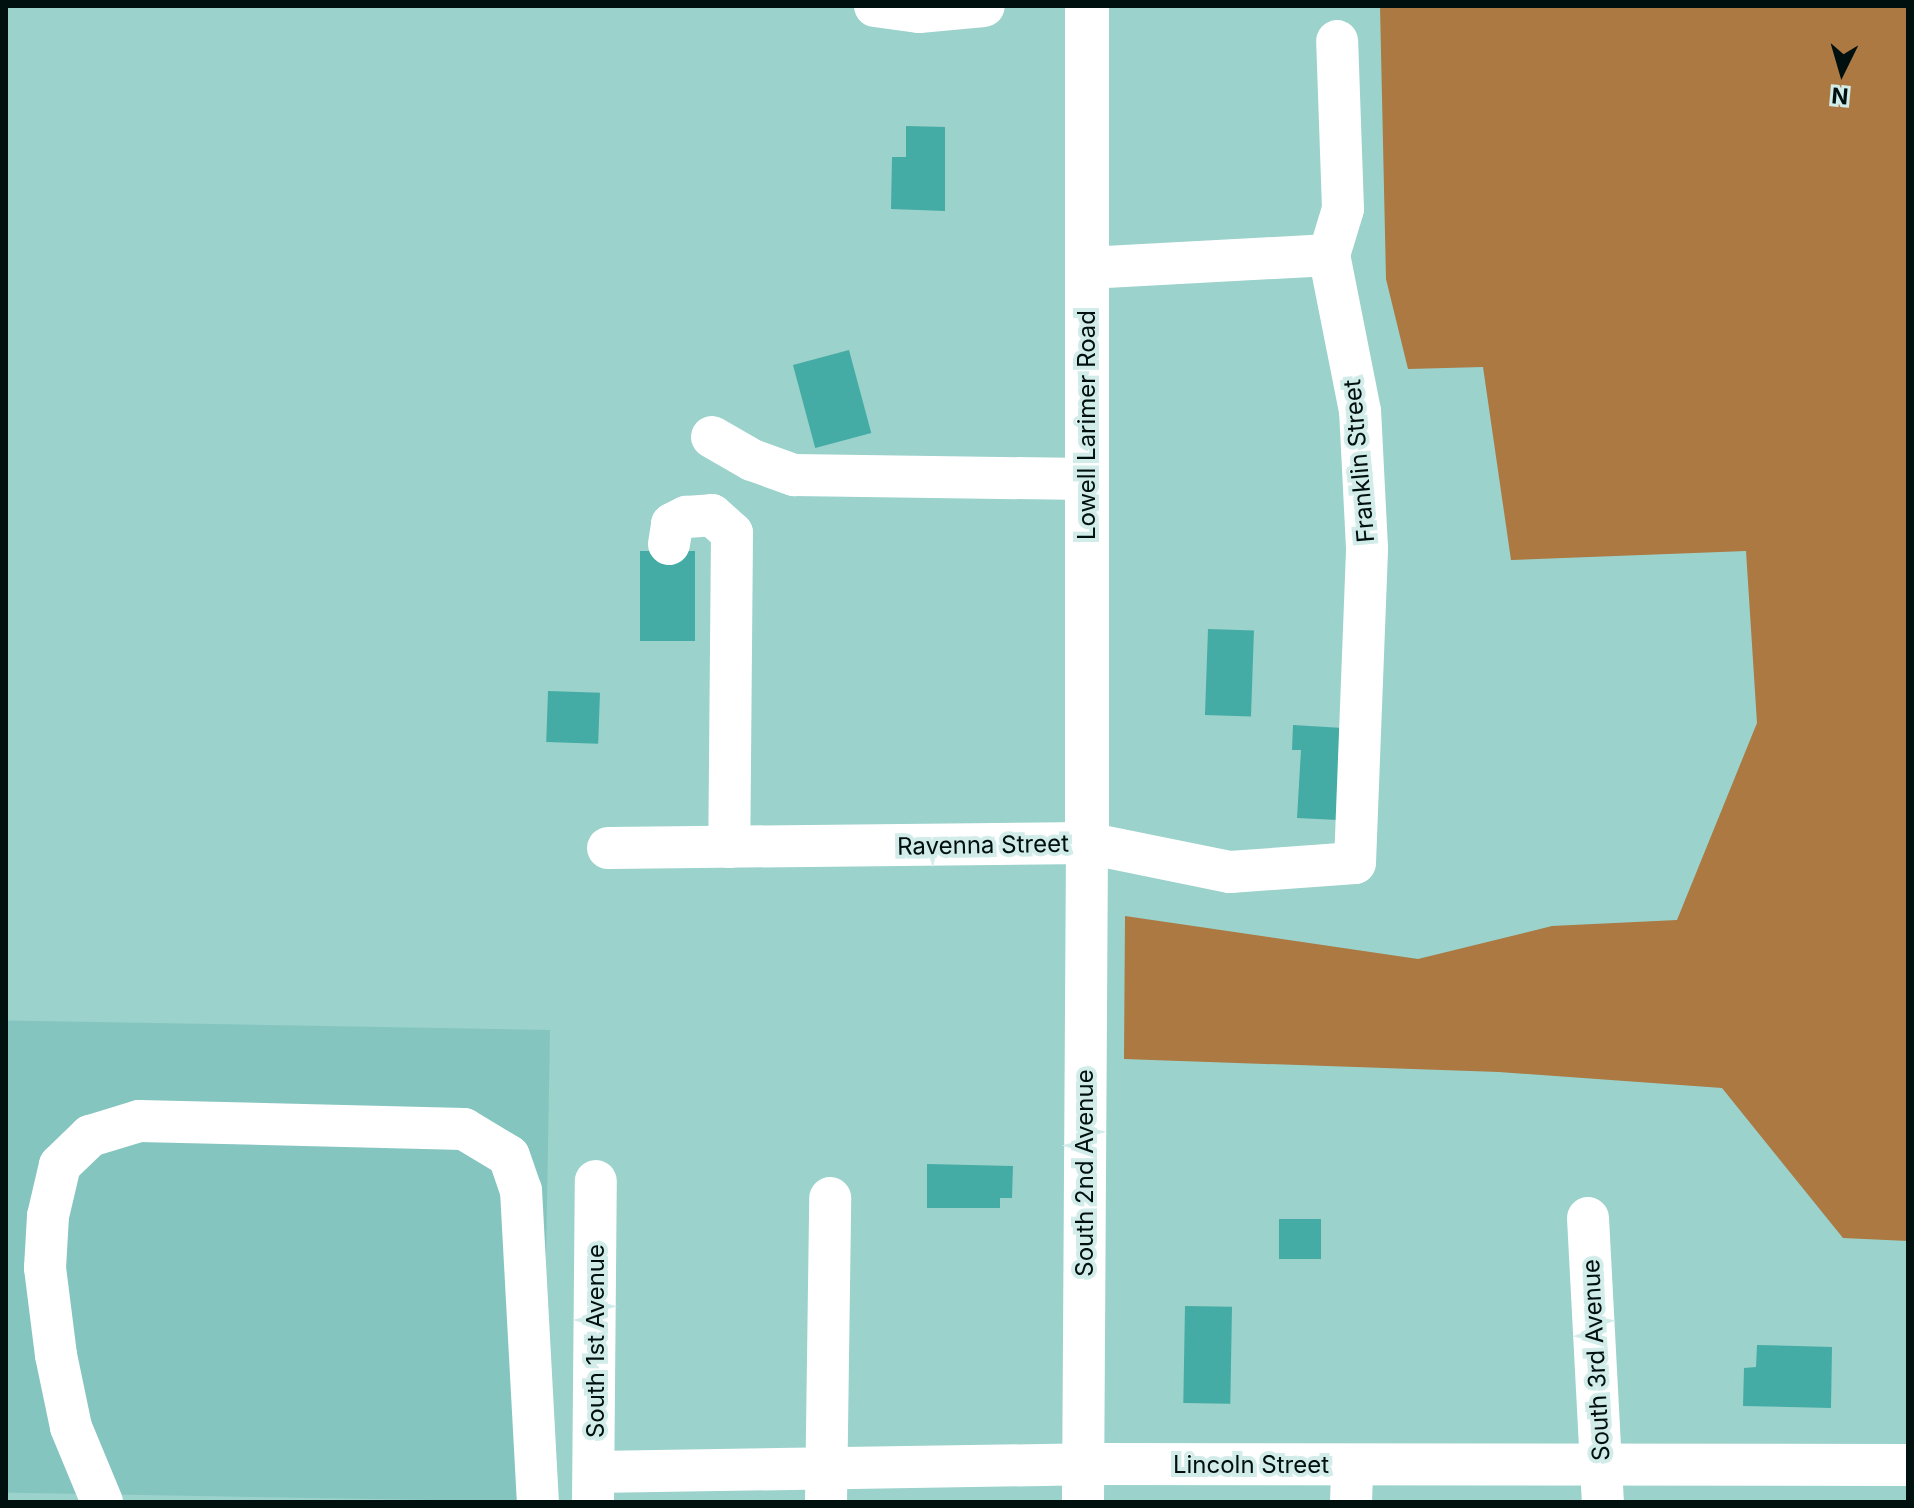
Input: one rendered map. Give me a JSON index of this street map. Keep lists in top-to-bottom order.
{
  "streets": {
    "main road": ["Lowell Larimer Road"],
    "street": [
      "Franklin Street",
      "Ravenna Street",
      "South 2nd Avenue",
      "South 1st Avenue",
      "South 3rd Avenue",
      "Lincoln Street"
    ]
  },
  "crossings": [
    ["Lowell Larimer Road", "Ravenna Street"],
    ["Lowell Larimer Road", "South 2nd Avenue"],
    ["Franklin Street", "Ravenna Street"],
    ["Ravenna Street", "South 2nd Avenue"],
    ["South 2nd Avenue", "Lincoln Street"],
    ["South 1st Avenue", "Lincoln Street"],
    ["South 3rd Avenue", "Lincoln Street"]
  ],
  "north": "bottom"
}
